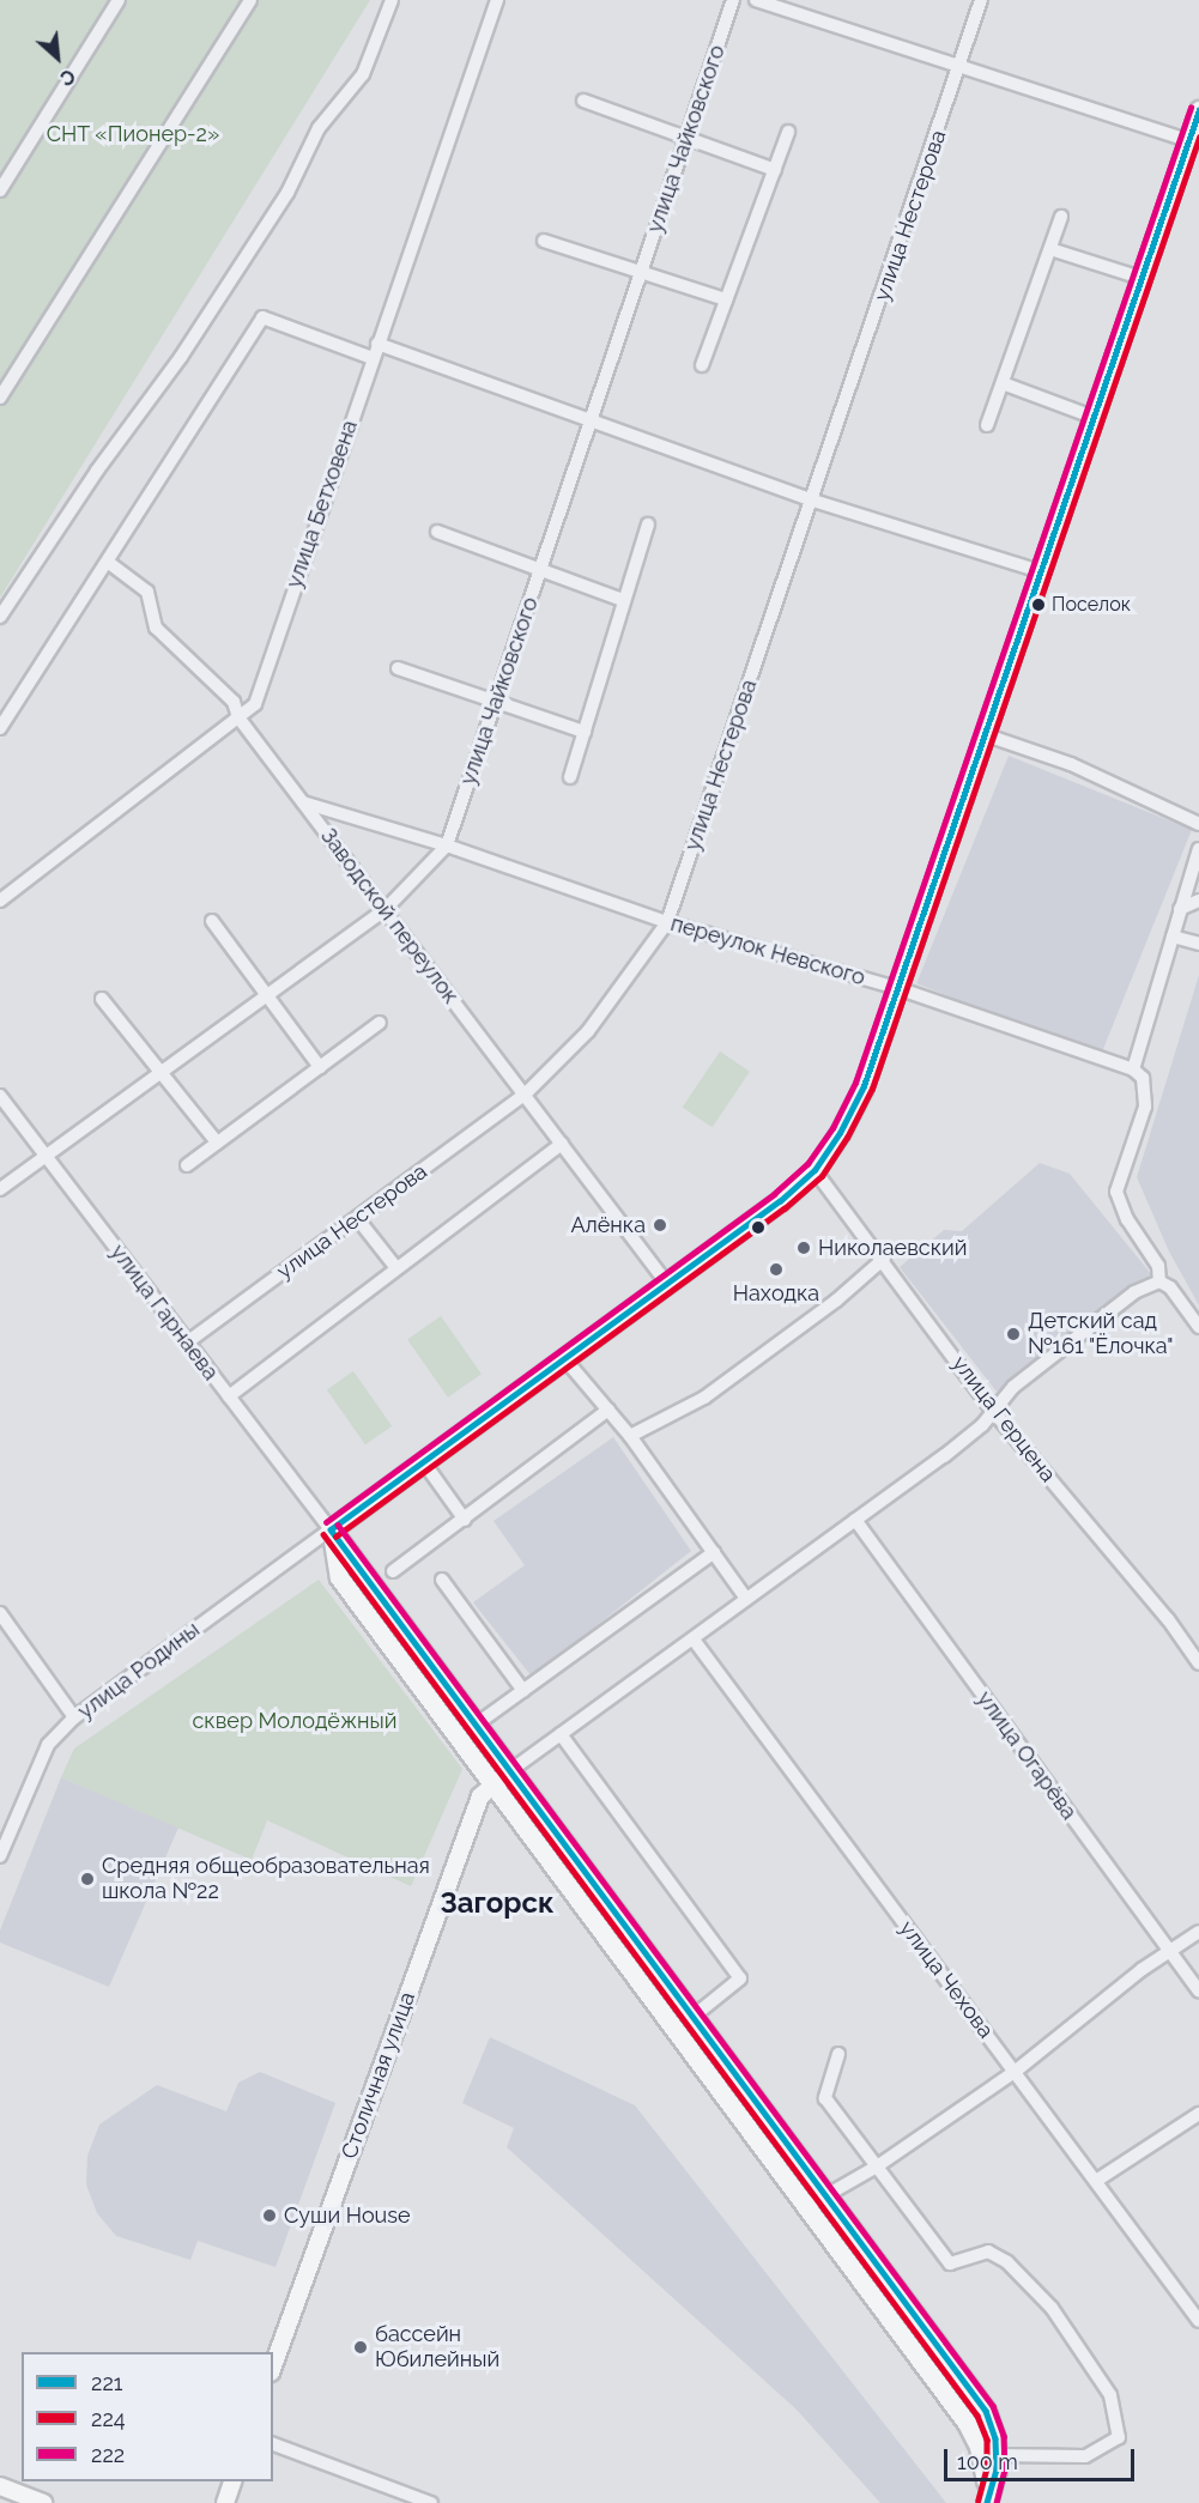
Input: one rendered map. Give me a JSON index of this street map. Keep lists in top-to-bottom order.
{
  "streets": {
    "main road": ["улица Гарнаева"],
    "street": [
      "улица Чайковского",
      "улица Нестерова",
      "улица Бетховена",
      "Заводской переулок",
      "переулок Невского",
      "улица Герцена",
      "улица Родины",
      "улица Огарёва",
      "улица Чехова",
      "Столичная улица"
    ]
  },
  "crossings": [
    ["улица Чайковского", "Заводской переулок"],
    ["улица Чайковского", "переулок Невского"],
    ["улица Чайковского", "улица Гарнаева"],
    ["улица Нестерова", "Заводской переулок"],
    ["улица Нестерова", "переулок Невского"],
    ["улица Нестерова", "улица Гарнаева"],
    ["улица Бетховена", "Заводской переулок"],
    ["Заводской переулок", "переулок Невского"],
    ["улица Гарнаева", "улица Родины"],
    ["улица Гарнаева", "Столичная улица"]
  ],
  "districts": ["Загорск"],
  "parks": ["СНТ «Пионер-2»", "сквер Молодёжный"],
  "places": [
    "Поселок",
    "Алёнка",
    "Николаевский",
    "Находка",
    "Детский сад №161 \"Ёлочка\"",
    "Средняя общеобразовательная школа №22",
    "Суши House",
    "бассейн Юбилейный"
  ],
  "lines": ["transit line 222", "transit line 221", "transit line 224"],
  "legend": ["221", "224", "222"],
  "scale_bar": "100 m",
  "north": "bottom right"
}
